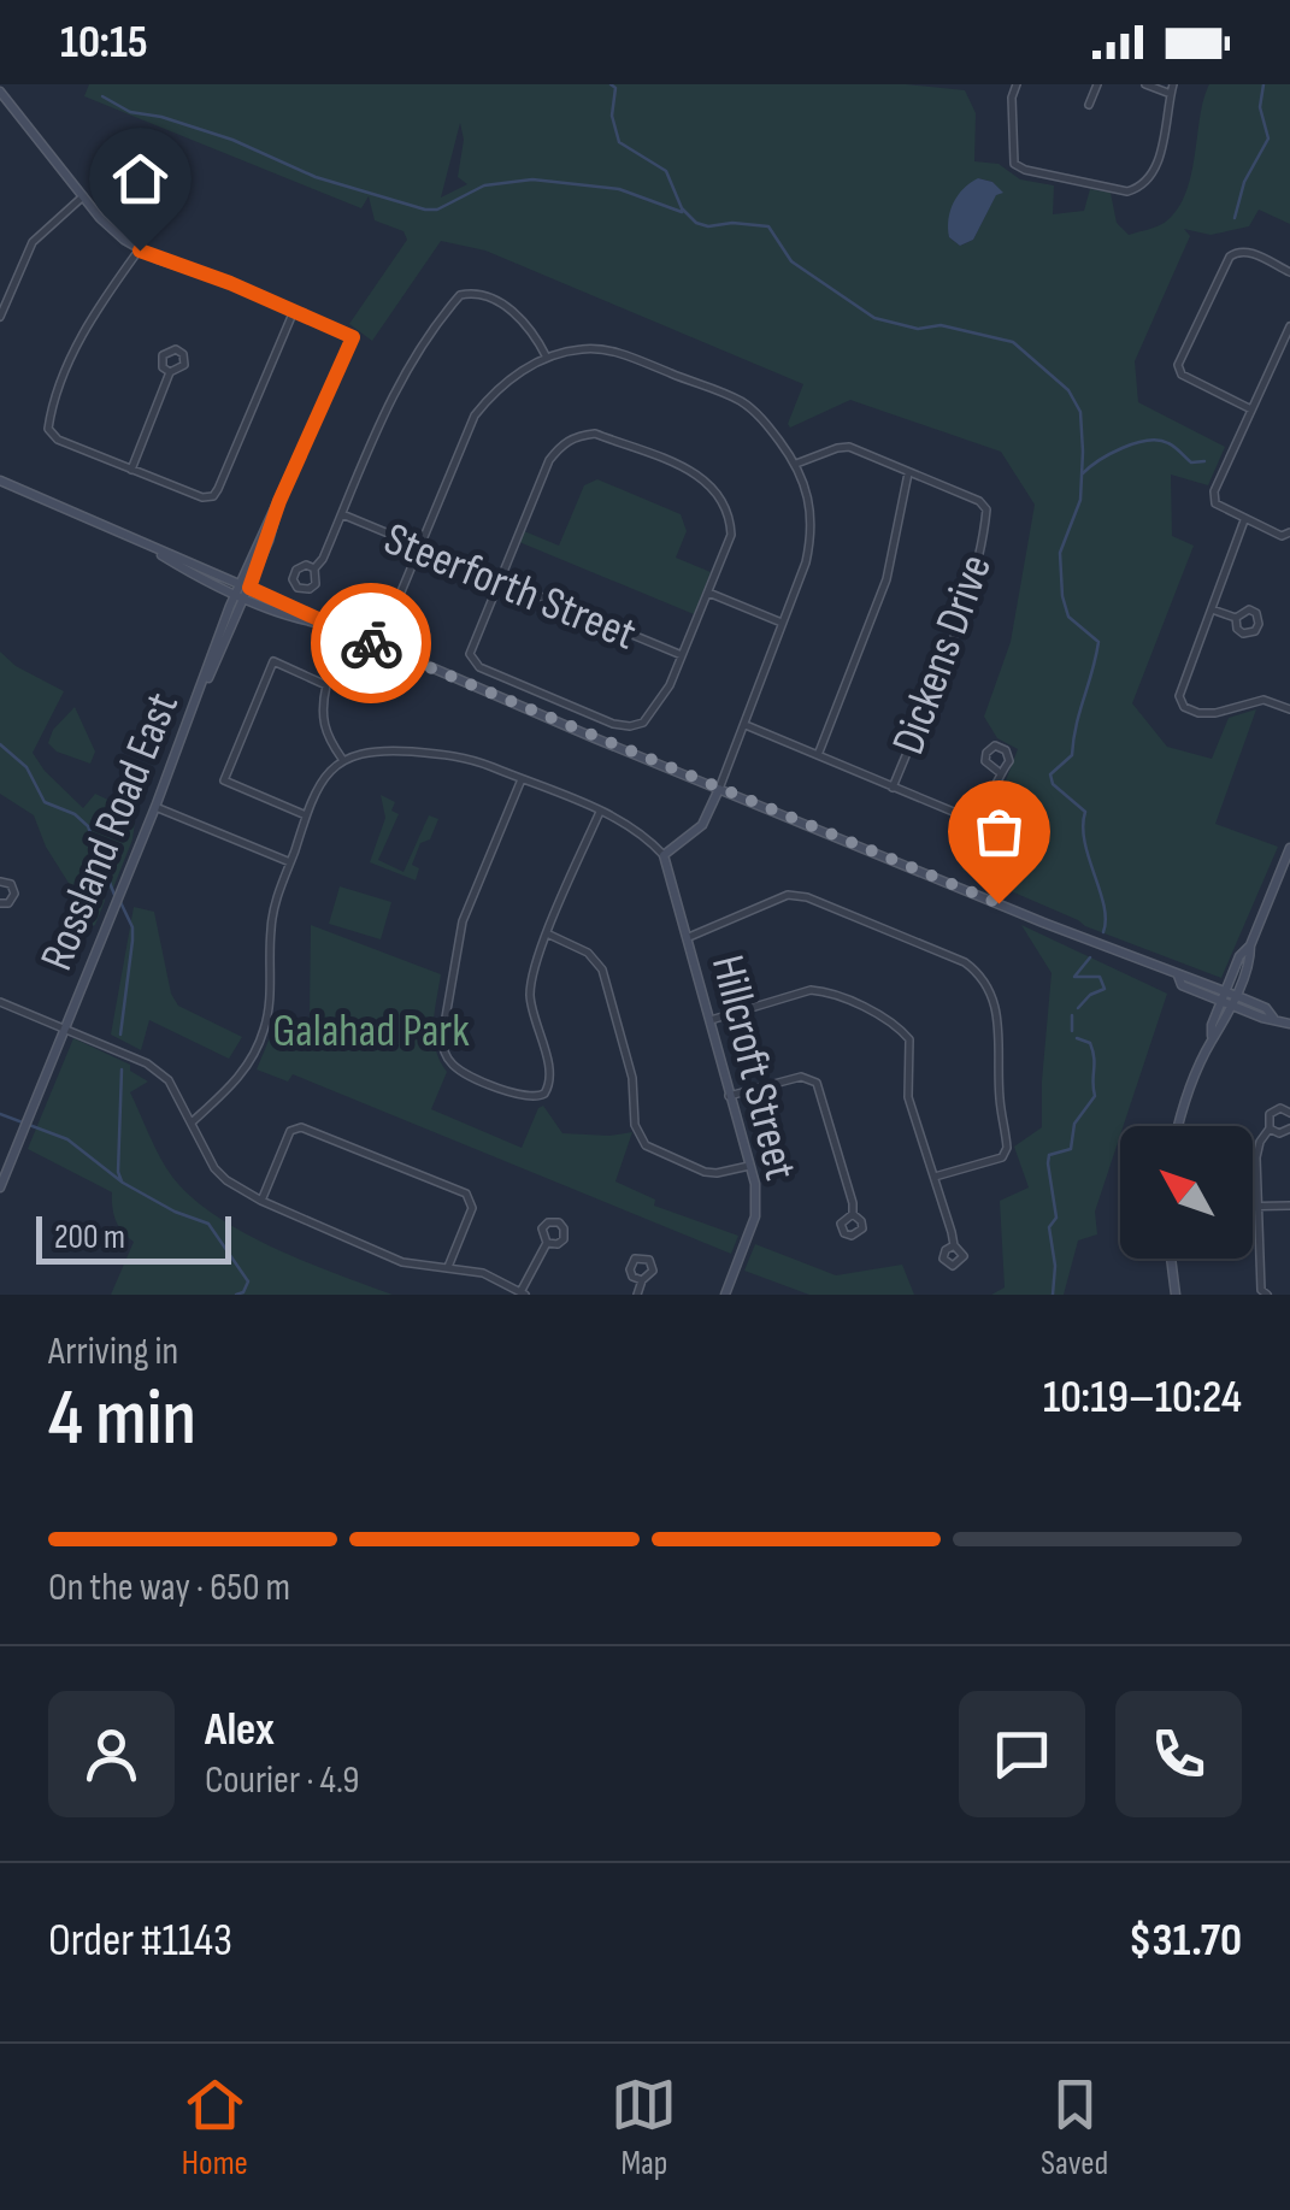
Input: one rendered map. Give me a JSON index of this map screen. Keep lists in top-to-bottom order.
{
  "streets": {
    "main road": ["Rossland Road East", "Hillcroft Street"],
    "street": ["Steerforth Street", "Dickens Drive"]
  },
  "parks": ["Galahad Park"],
  "scale_bar": "200 m",
  "north": "top left",
  "page": {
    "status": "10:15",
    "scale": "200 m",
    "heading": ["4 min", "Arriving in", "10:19–10:24"],
    "panel": [
      "Alex",
      "Courier · 4.9",
      "Order #1143",
      "$31.70"
    ],
    "bar": "On the way · 650 m",
    "tabs": ["Home", "Map", "Saved"]
  }
}
